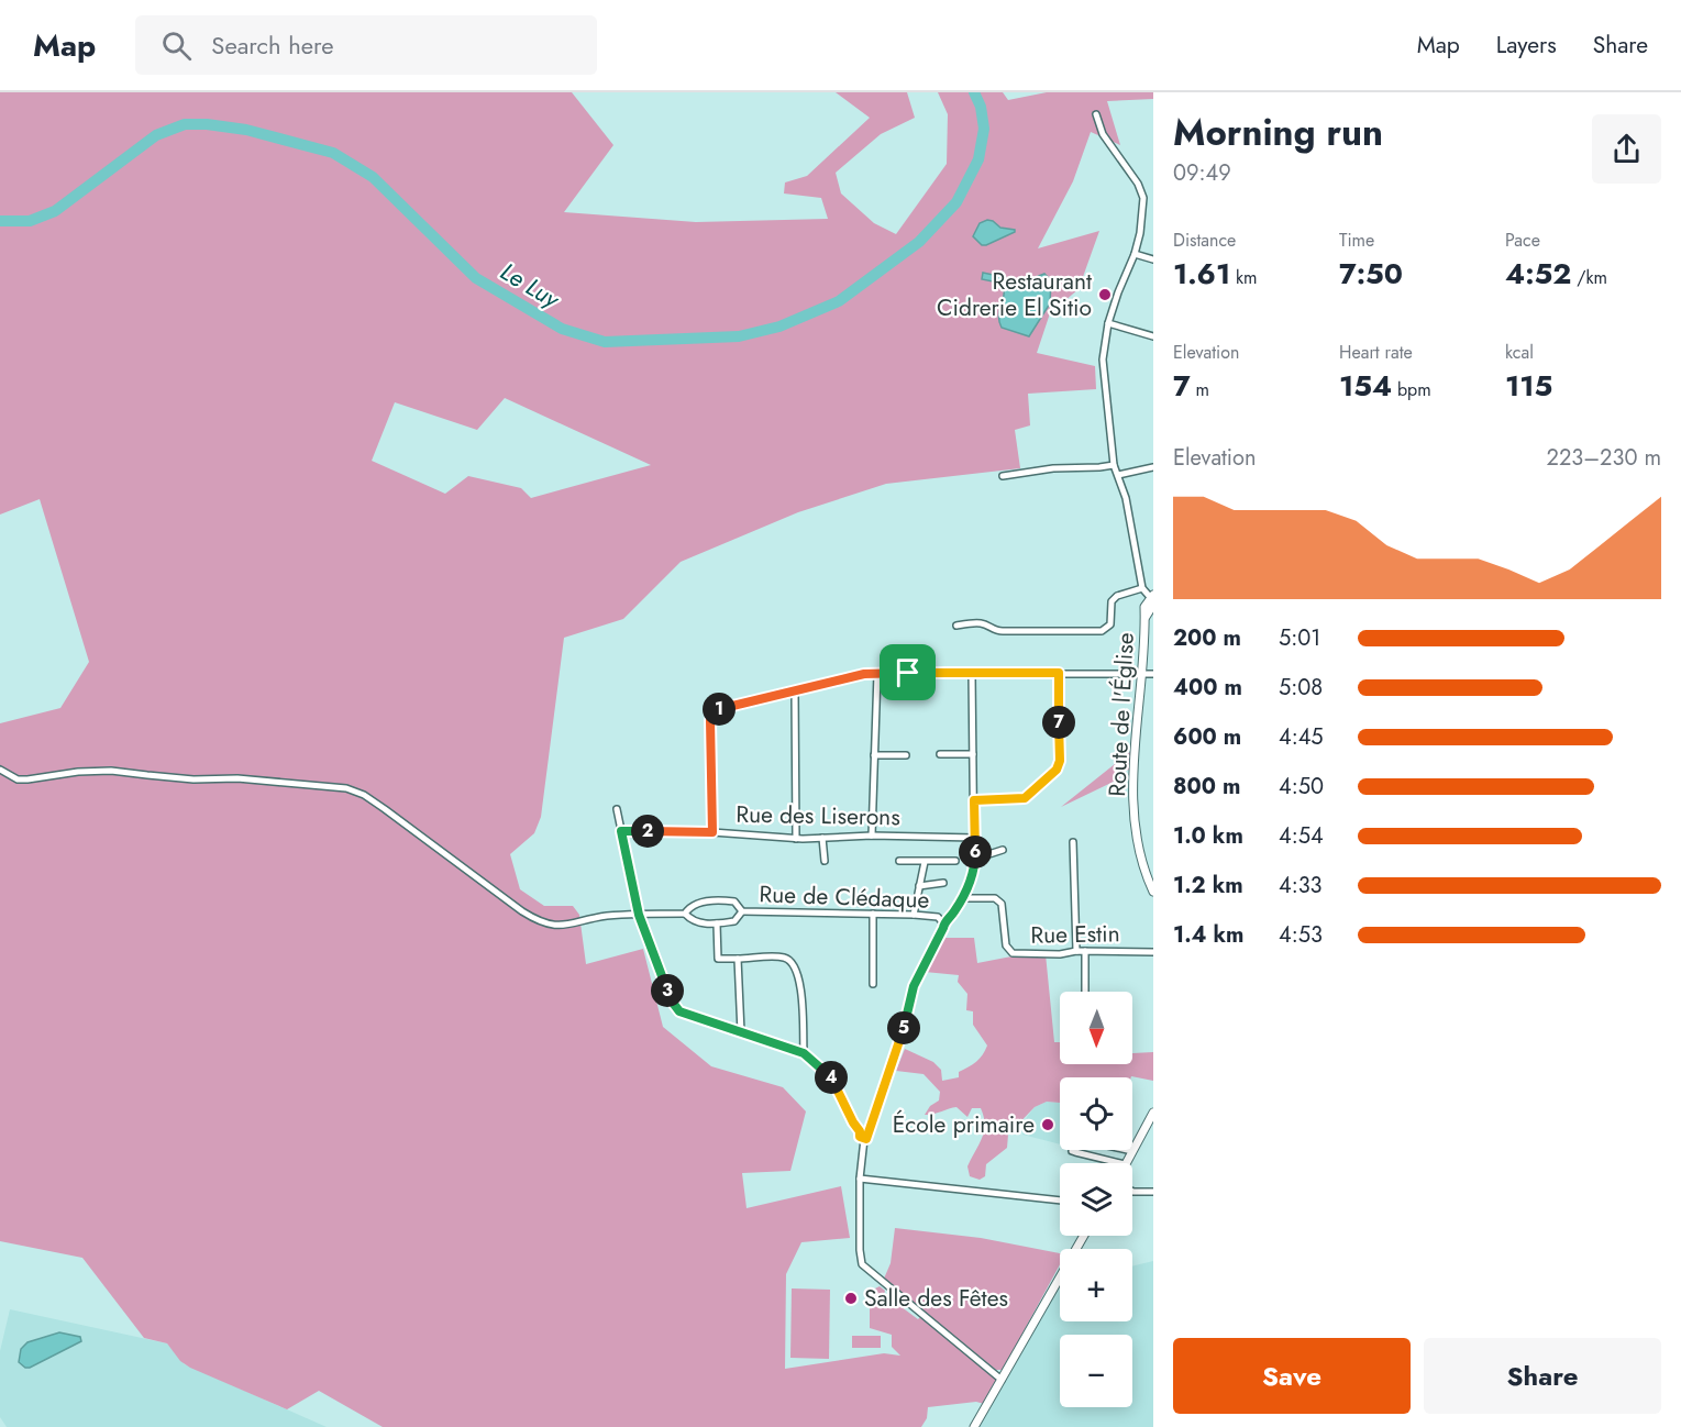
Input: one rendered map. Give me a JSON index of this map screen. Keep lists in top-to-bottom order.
{
  "streets": {
    "street": [
      "Route de l'Église",
      "Rue des Liserons",
      "Rue de Clédaque",
      "Rue Estin"
    ]
  },
  "water": ["Le Luy"],
  "places": ["Restaurant Cidrerie El Sitio", "École primaire", "Salle des Fêtes"],
  "north": "bottom",
  "page": {
    "header": "Map",
    "search": "Search here",
    "nav": ["Map", "Layers", "Share"],
    "heading": ["Morning run", "09:49"],
    "stats": [
      ["Distance", "1.61 km"],
      ["Time", "7:50"],
      ["Pace", "4:52 /km"],
      ["Elevation", "7 m"],
      ["Heart rate", "154 bpm"],
      ["kcal", "115"]
    ],
    "chart": ["Elevation", "223–230 m"],
    "list": [
      {
        "name": "200 m",
        "note": "5:01"
      },
      {
        "name": "400 m",
        "note": "5:08"
      },
      {
        "name": "600 m",
        "note": "4:45"
      },
      {
        "name": "800 m",
        "note": "4:50"
      },
      {
        "name": "1.0 km",
        "note": "4:54"
      },
      {
        "name": "1.2 km",
        "note": "4:33"
      },
      {
        "name": "1.4 km",
        "note": "4:53"
      }
    ],
    "pins": [
      "1",
      "7",
      "2",
      "6",
      "3",
      "5",
      "4"
    ],
    "map_buttons": ["+", "−"],
    "buttons": ["Save", "Share"]
  }
}
